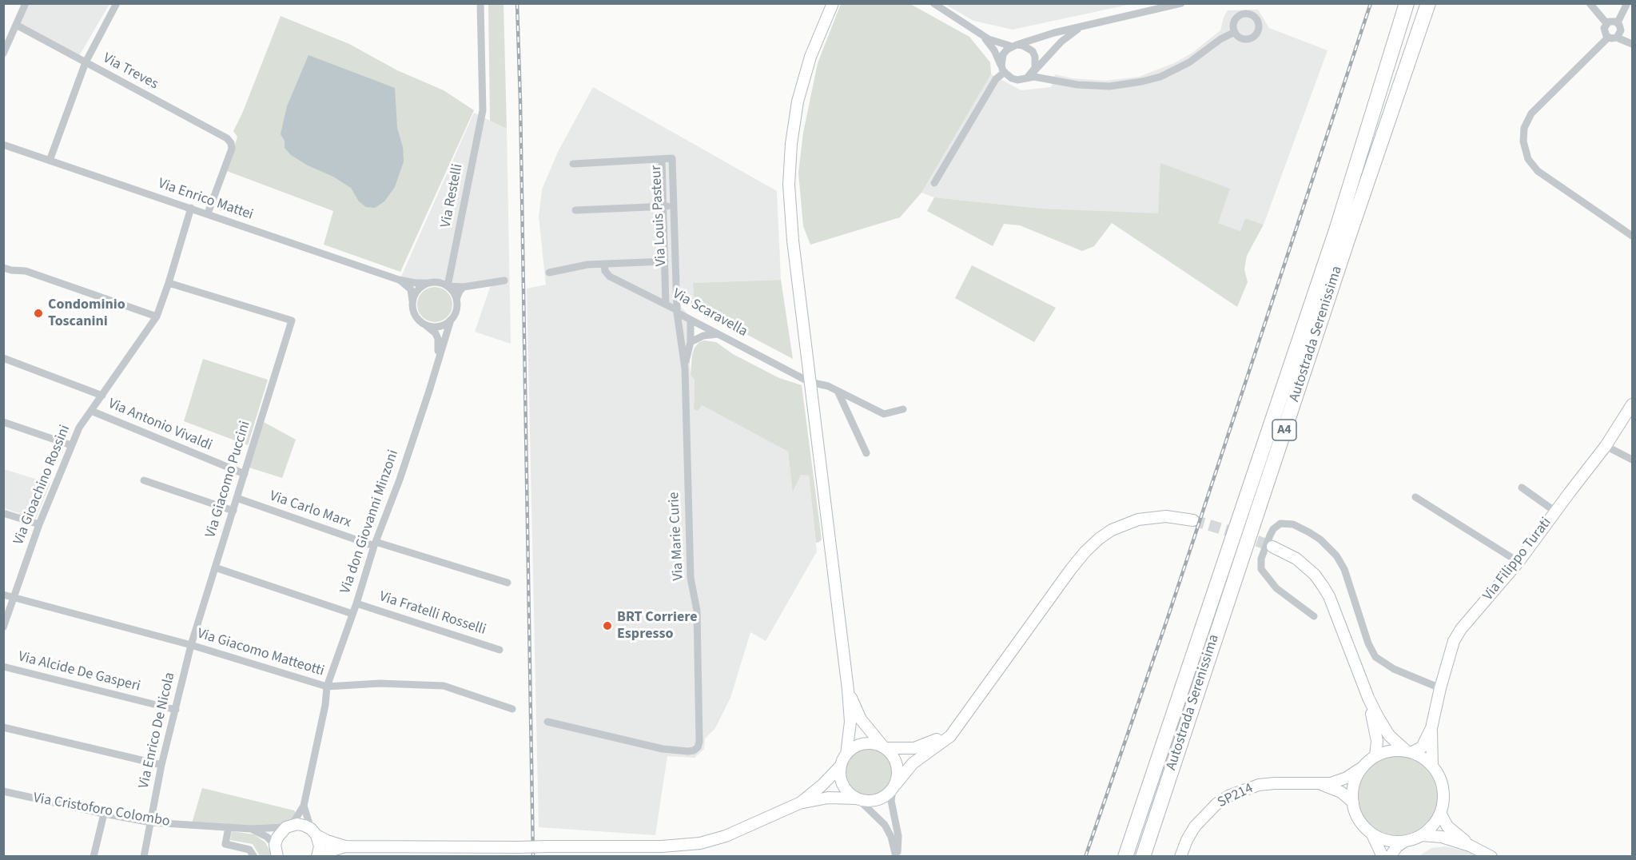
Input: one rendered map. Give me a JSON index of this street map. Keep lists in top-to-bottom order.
{
  "streets": {
    "highway": ["Autostrada Serenissima", "A4"],
    "street": [
      "Via Treves",
      "Via Restelli",
      "Via Enrico Mattei",
      "Via Louis Pasteur",
      "Via Scaravella",
      "Via Antonio Vivaldi",
      "Via Giacomo Puccini",
      "Via Gioachino Rossini",
      "Via Carlo Marx",
      "Via don Giovanni Minzoni",
      "Via Marie Curie",
      "Via Filippo Turati",
      "Via Fratelli Rosselli",
      "Via Giacomo Matteotti",
      "Via Alcide De Gasperi",
      "Via Enrico De Nicola",
      "SP214",
      "Via Cristoforo Colombo"
    ]
  },
  "crossings": [
    ["Via Treves", "Via Enrico Mattei"],
    ["Via Restelli", "Via Enrico Mattei"],
    ["Via Restelli", "Via don Giovanni Minzoni"],
    ["Via Enrico Mattei", "Via Gioachino Rossini"],
    ["Via Enrico Mattei", "Via don Giovanni Minzoni"],
    ["Via Louis Pasteur", "Via Scaravella"],
    ["Via Louis Pasteur", "Via Marie Curie"],
    ["Via Scaravella", "Via Marie Curie"],
    ["Via Antonio Vivaldi", "Via Giacomo Puccini"],
    ["Via Antonio Vivaldi", "Via Gioachino Rossini"],
    ["Via Giacomo Puccini", "Via Gioachino Rossini"],
    ["Via Giacomo Puccini", "Via Carlo Marx"],
    ["Via Giacomo Puccini", "Via Giacomo Matteotti"],
    ["Via Giacomo Puccini", "Via Enrico De Nicola"],
    ["Via Gioachino Rossini", "Via Giacomo Matteotti"],
    ["Via Carlo Marx", "Via don Giovanni Minzoni"],
    ["Via don Giovanni Minzoni", "Via Fratelli Rosselli"],
    ["Via don Giovanni Minzoni", "Via Giacomo Matteotti"],
    ["Via Filippo Turati", "SP214"],
    ["Via Giacomo Matteotti", "Via Enrico De Nicola"],
    ["Via Alcide De Gasperi", "Via Enrico De Nicola"],
    ["Via Enrico De Nicola", "Via Cristoforo Colombo"]
  ],
  "places": ["Condominio Toscanini", "BRT Corriere Espresso"]
}
